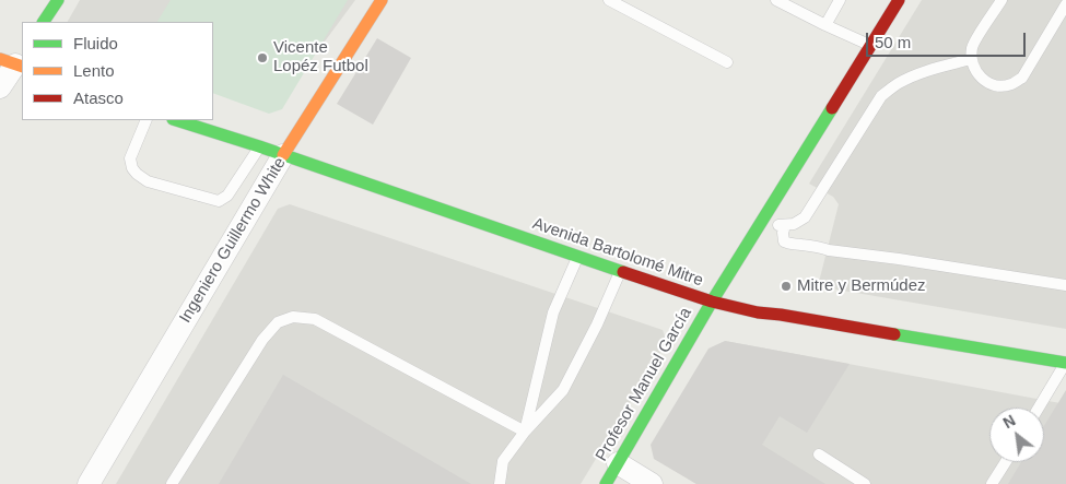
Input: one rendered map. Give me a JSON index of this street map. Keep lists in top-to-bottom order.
{
  "streets": {
    "main road": ["Ingeniero Guillermo White", "Avenida Bartolomé Mitre", "Profesor Manuel García"]
  },
  "crossings": [
    ["Ingeniero Guillermo White", "Avenida Bartolomé Mitre"],
    ["Avenida Bartolomé Mitre", "Profesor Manuel García"]
  ],
  "places": ["Vicente Lopéz Futbol", "Mitre y Bermúdez"],
  "legend": ["Fluido", "Lento", "Atasco"],
  "scale_bar": "50 m",
  "north": "top left"
}
